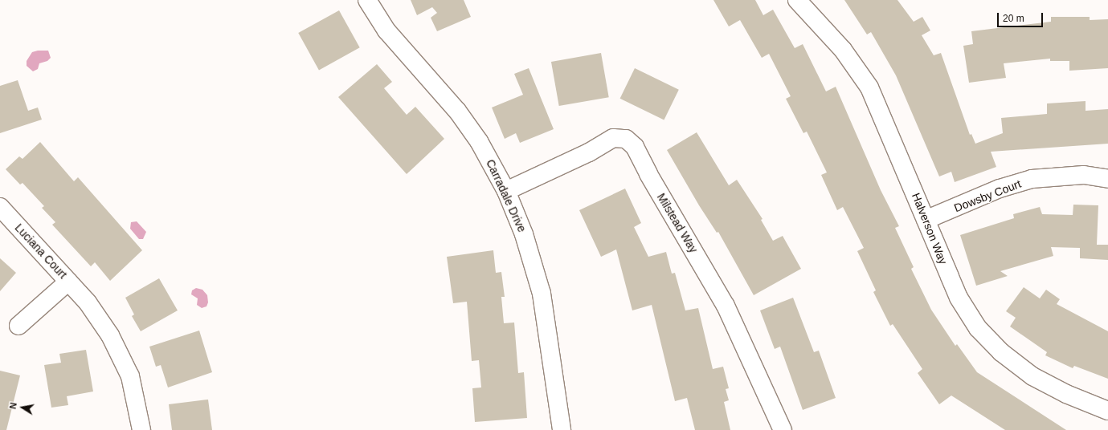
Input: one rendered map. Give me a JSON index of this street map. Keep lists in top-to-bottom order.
{
  "streets": {
    "street": [
      "Carradale Drive",
      "Dowsby Court",
      "Milstead Way",
      "Halverson Way",
      "Luciana Court"
    ]
  },
  "crossings": [
    ["Carradale Drive", "Milstead Way"],
    ["Dowsby Court", "Halverson Way"]
  ],
  "scale_bar": "20 m",
  "north": "left"
}
